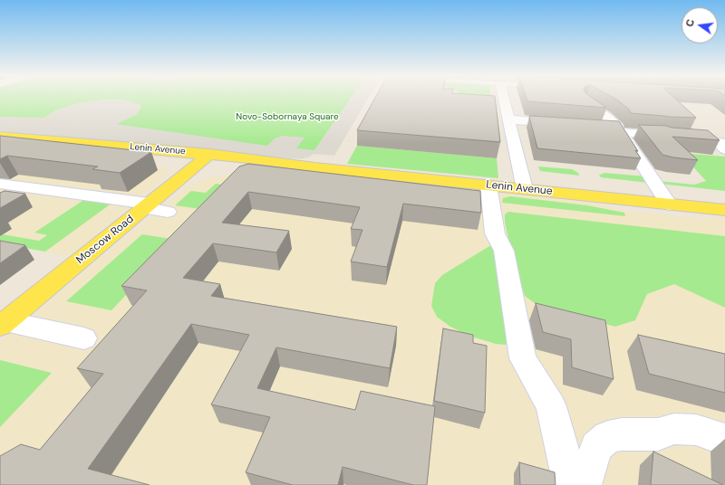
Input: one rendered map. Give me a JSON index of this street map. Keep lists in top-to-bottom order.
{
  "streets": {
    "main road": ["Lenin Avenue", "Moscow Road"]
  },
  "crossings": [
    ["Lenin Avenue", "Moscow Road"]
  ],
  "parks": ["Novo-Sobornaya Square"],
  "north": "left"
}
